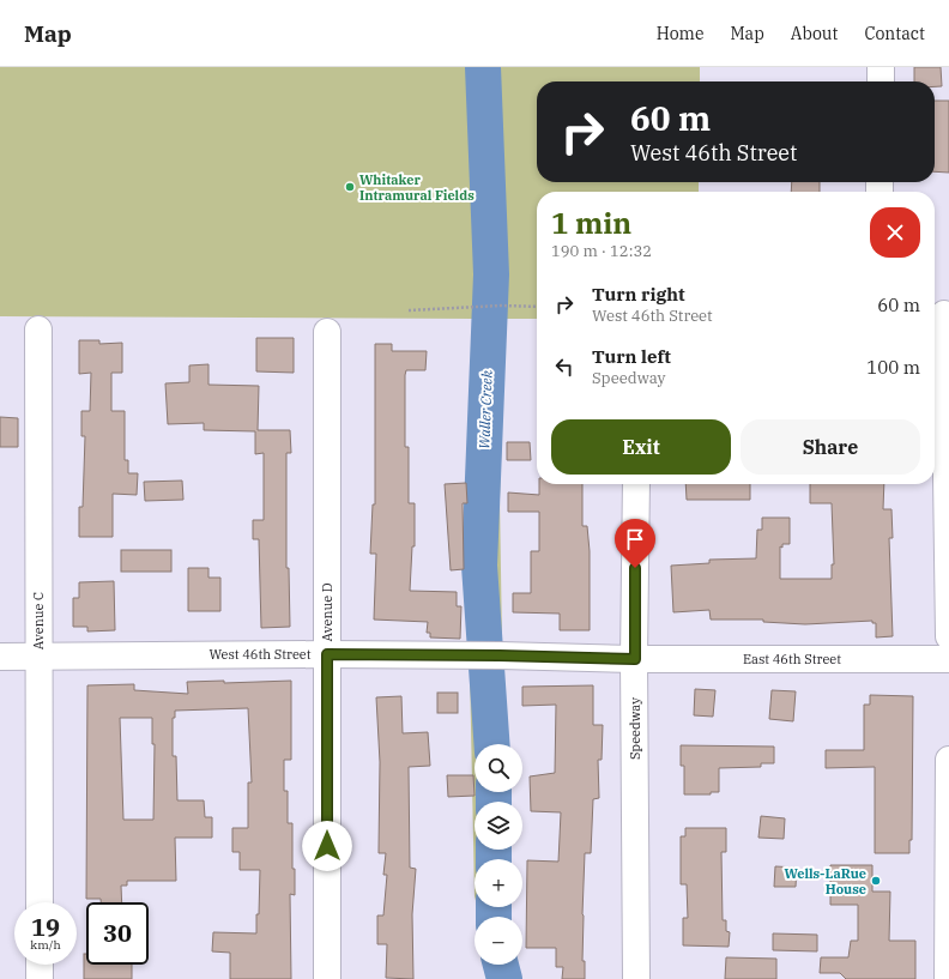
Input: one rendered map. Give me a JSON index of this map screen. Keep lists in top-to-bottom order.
{
  "streets": {
    "street": [
      "Avenue D",
      "Avenue C",
      "West 46th Street",
      "East 46th Street",
      "Speedway"
    ]
  },
  "crossings": [
    ["Avenue D", "West 46th Street"],
    ["Avenue C", "West 46th Street"],
    ["West 46th Street", "East 46th Street"],
    ["West 46th Street", "Speedway"],
    ["East 46th Street", "Speedway"]
  ],
  "water": ["Waller Creek"],
  "places": ["Whitaker Intramural Fields", "Wells-LaRue House"],
  "page": {
    "header": "Map",
    "nav": [
      "Home",
      "Map",
      "About",
      "Contact"
    ],
    "turn": ["60 m", "West 46th Street"],
    "heading": ["1 min", "190 m · 12:32"],
    "list": [
      {
        "name": "Turn right",
        "note": "West 46th Street",
        "value": "60 m"
      },
      {
        "name": "Turn left",
        "note": "Speedway",
        "value": "100 m"
      }
    ],
    "buttons": ["Exit", "Share"],
    "map_buttons": ["+", "−"],
    "speed": "19 km/h",
    "limit": "30"
  }
}
